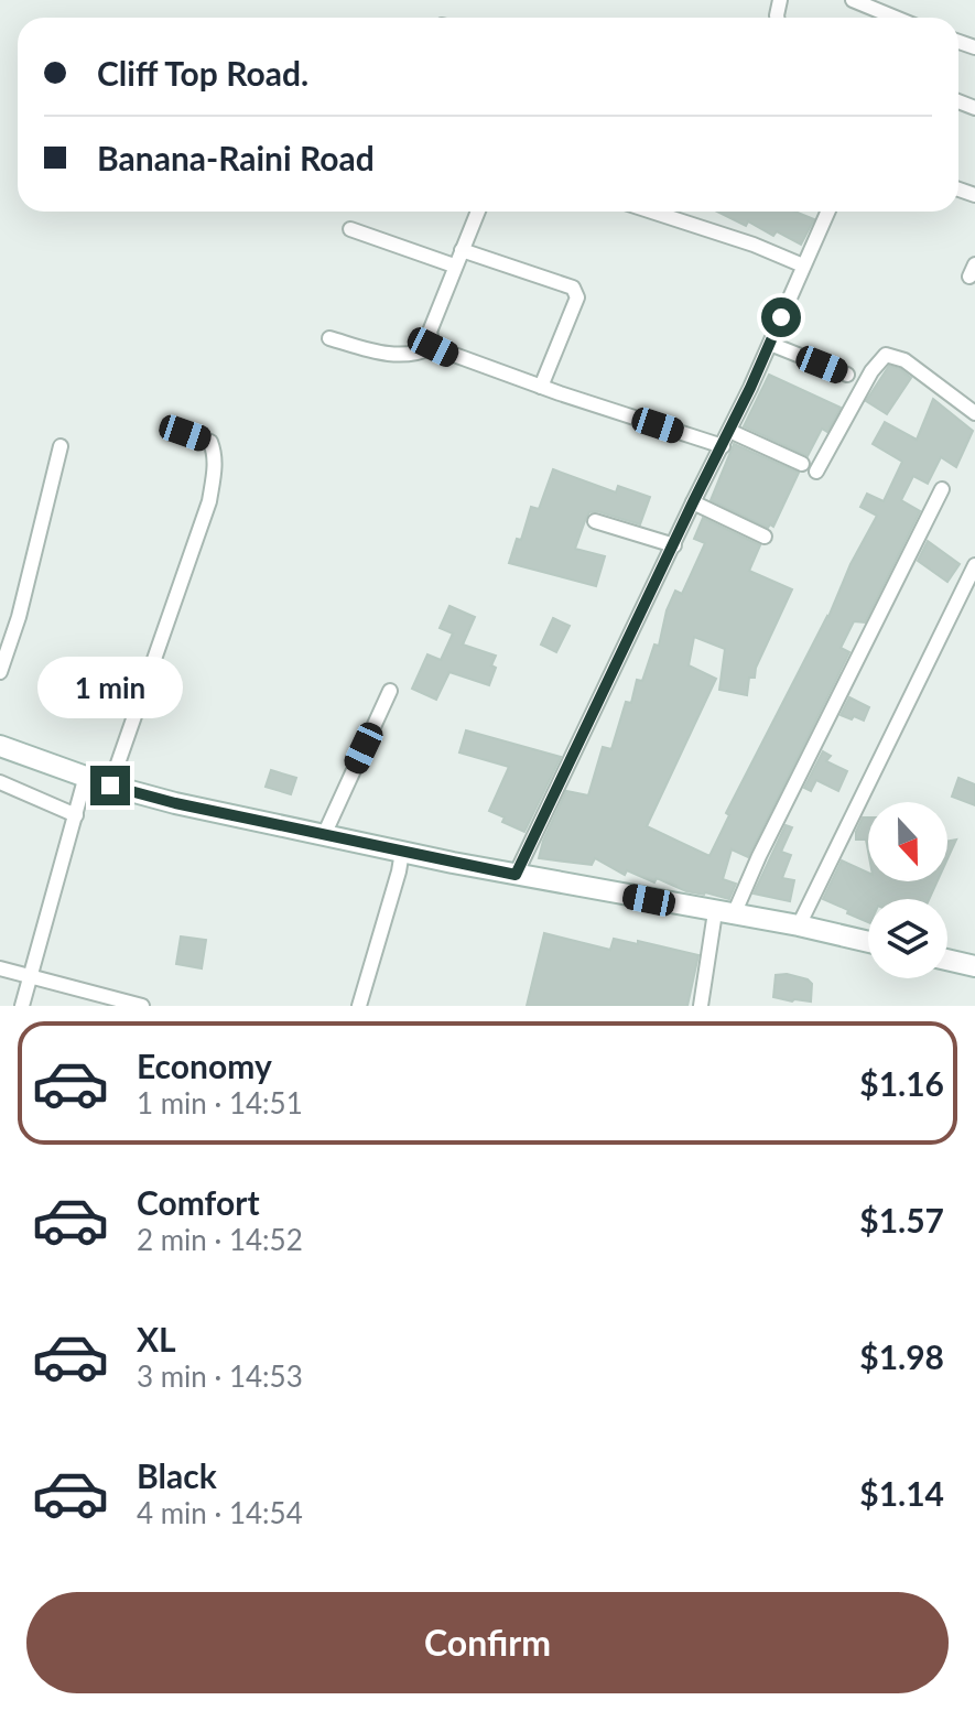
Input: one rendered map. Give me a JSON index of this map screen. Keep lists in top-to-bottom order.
{
  "north": "bottom",
  "page": {
    "banner": ["Cliff Top Road.", "Banana-Raini Road"],
    "bubble": "1 min",
    "list": [
      {
        "name": "Economy",
        "note": "1 min · 14:51",
        "value": "$1.16"
      },
      {
        "name": "Comfort",
        "note": "2 min · 14:52",
        "value": "$1.57"
      },
      {
        "name": "XL",
        "note": "3 min · 14:53",
        "value": "$1.98"
      },
      {
        "name": "Black",
        "note": "4 min · 14:54",
        "value": "$1.14"
      }
    ],
    "buttons": "Confirm"
  }
}
